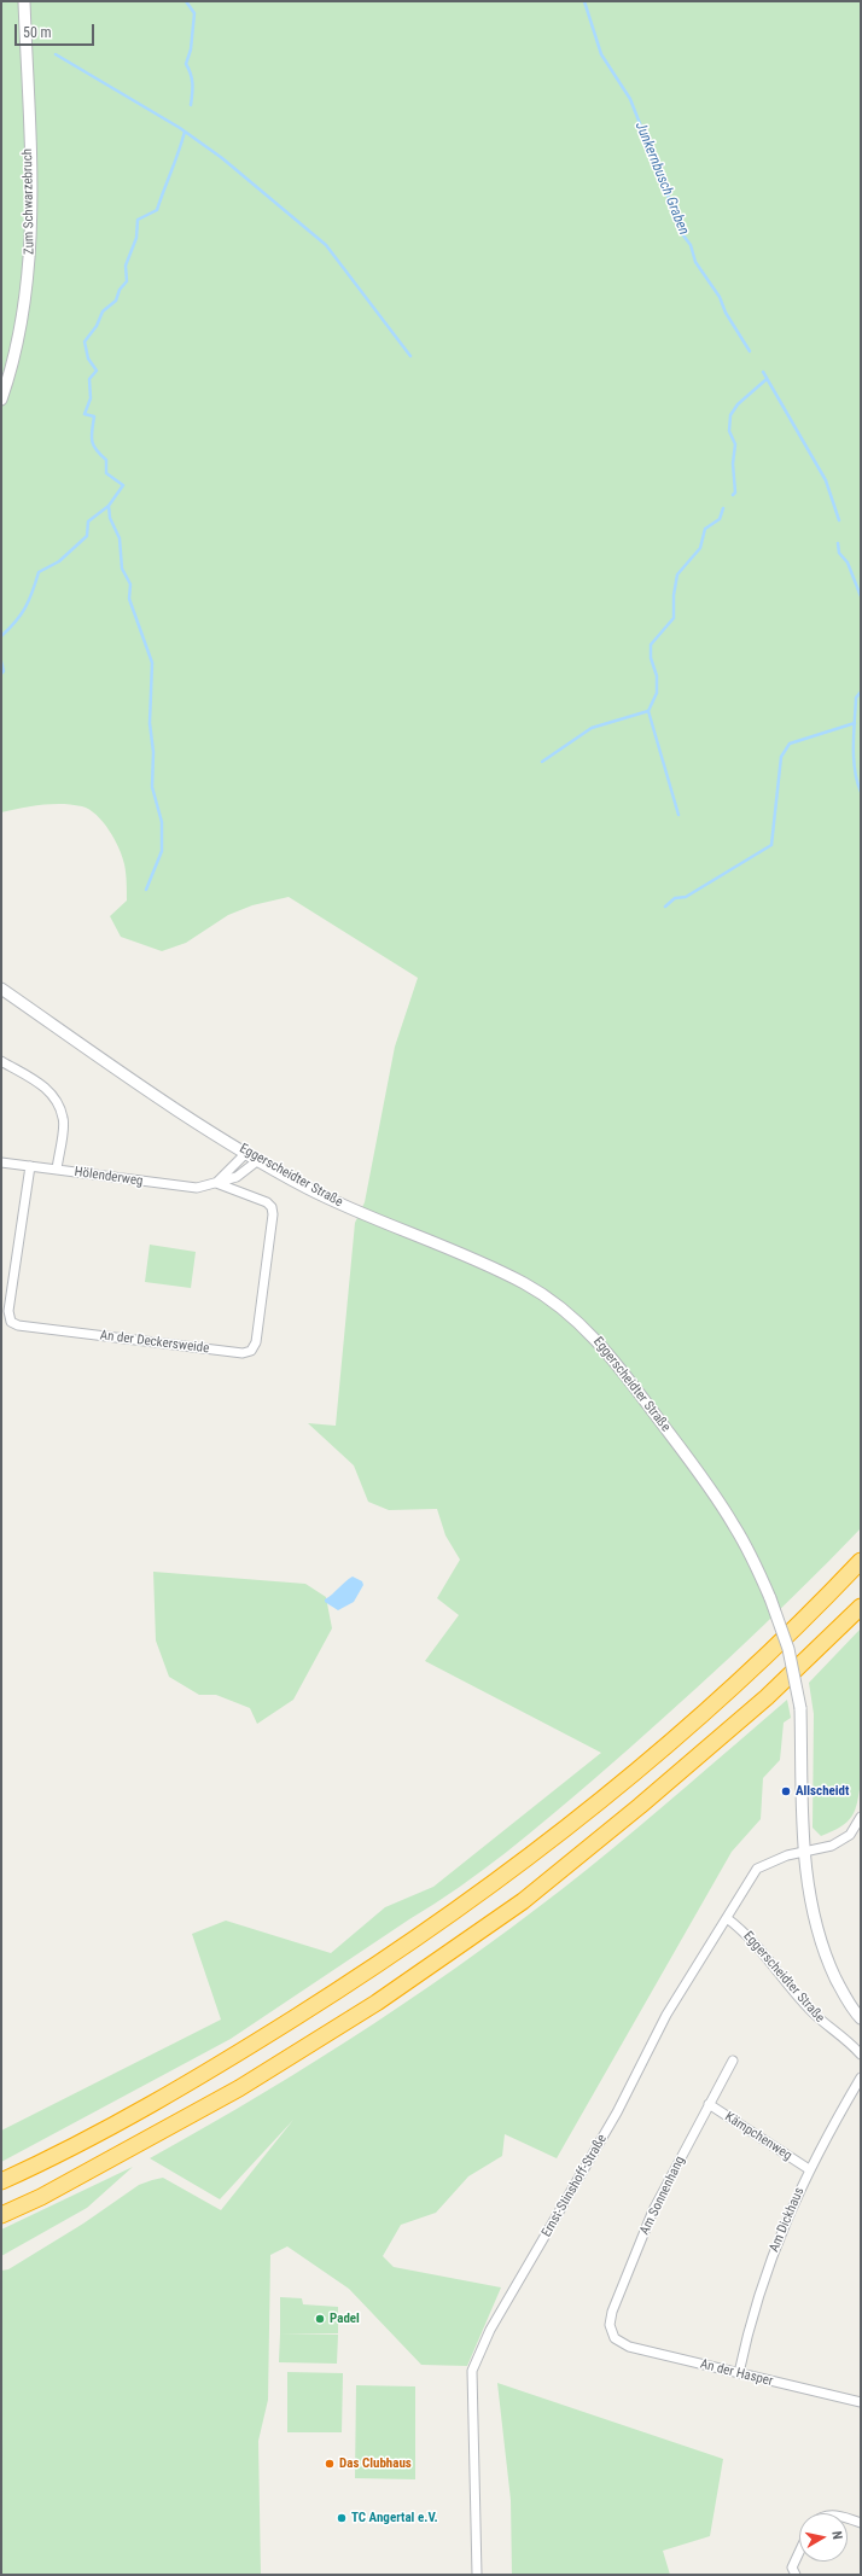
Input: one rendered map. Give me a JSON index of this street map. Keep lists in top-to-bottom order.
{
  "streets": {
    "street": [
      "Zum Schwarzebruch",
      "Eggerscheidter Straße",
      "Hölenderweg",
      "An der Deckersweide",
      "Kämpchenweg",
      "Ernst-Stinshoff-Straße",
      "Am Sonnenhang",
      "Am Dickhaus",
      "An der Hasper"
    ]
  },
  "crossings": [
    ["Eggerscheidter Straße", "Hölenderweg"],
    ["Eggerscheidter Straße", "Ernst-Stinshoff-Straße"],
    ["Hölenderweg", "An der Deckersweide"],
    ["Kämpchenweg", "Am Sonnenhang"],
    ["Kämpchenweg", "Am Dickhaus"],
    ["Am Sonnenhang", "An der Hasper"],
    ["Am Dickhaus", "An der Hasper"]
  ],
  "water": ["Junkernbusch Graben"],
  "places": [
    "Allscheidt",
    "Padel",
    "Das Clubhaus",
    "TC Angertal e.V."
  ],
  "scale_bar": "50 m",
  "north": "right"
}
